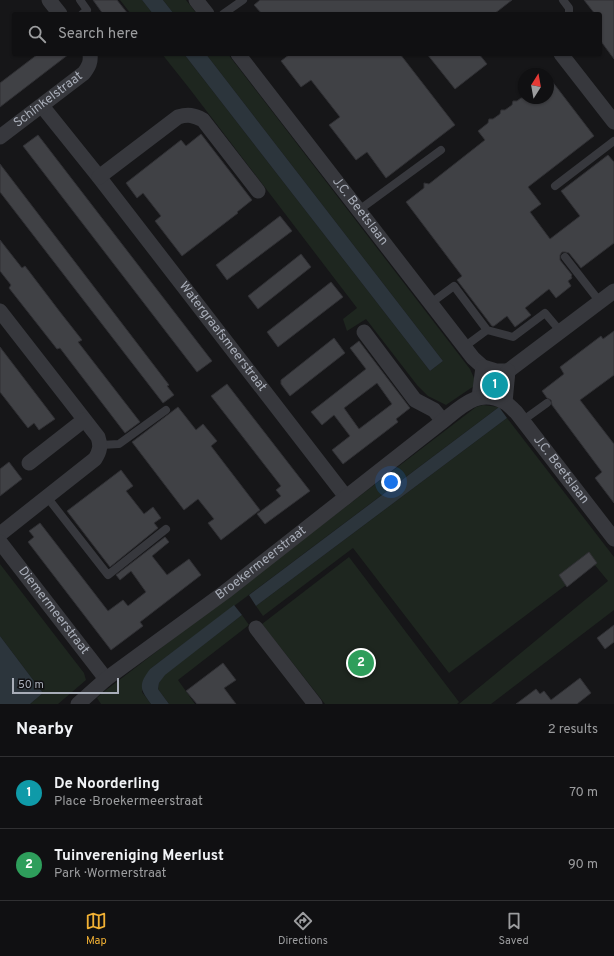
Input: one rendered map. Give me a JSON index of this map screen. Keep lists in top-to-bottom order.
{
  "streets": {
    "street": [
      "Schinkelstraat",
      "J.C. Beetslaan",
      "Watergraafsmeerstraat",
      "Broekermeerstraat",
      "Diemermeerstraat"
    ]
  },
  "crossings": [
    ["Schinkelstraat", "Watergraafsmeerstraat"],
    ["Watergraafsmeerstraat", "Broekermeerstraat"],
    ["Broekermeerstraat", "Diemermeerstraat"]
  ],
  "scale_bar": "50 m",
  "north": "top",
  "page": {
    "search": "Search here",
    "pins": ["1", "2"],
    "scale": "50 m",
    "heading": ["Nearby", "2 results"],
    "list": [
      {
        "mark": "1",
        "name": "De Noorderling",
        "note": "Place · Broekermeerstraat",
        "value": "70 m"
      },
      {
        "mark": "2",
        "name": "Tuinvereniging Meerlust",
        "note": "Park · Wormerstraat",
        "value": "90 m"
      }
    ],
    "nav": ["Map", "Directions", "Saved"]
  }
}
